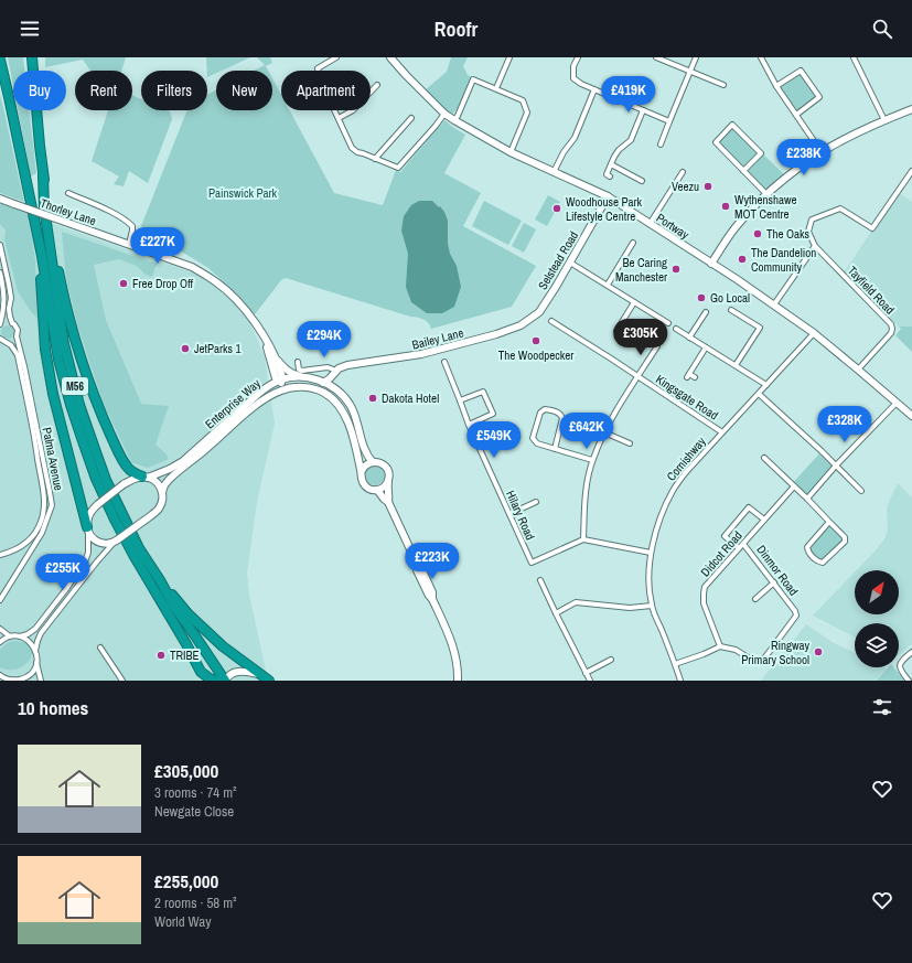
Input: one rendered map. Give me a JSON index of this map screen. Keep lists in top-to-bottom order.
{
  "streets": {
    "highway": ["M56"],
    "street": [
      "Thorley Lane",
      "Portway",
      "Selstead Road",
      "Tayfield Road",
      "Bailey Lane",
      "Kingsgate Road",
      "Enterprise Way",
      "Palma Avenue",
      "Cornishway",
      "Hilary Road",
      "Didcot Road",
      "Dinmor Road"
    ]
  },
  "crossings": [
    ["Thorley Lane", "Enterprise Way"],
    ["Portway", "Selstead Road"],
    ["Portway", "Tayfield Road"],
    ["Portway", "Cornishway"],
    ["Selstead Road", "Bailey Lane"],
    ["Bailey Lane", "Enterprise Way"],
    ["M56", "Enterprise Way"],
    ["Kingsgate Road", "Cornishway"],
    ["Didcot Road", "Dinmor Road"]
  ],
  "parks": ["Painswick Park"],
  "places": [
    "Veezu",
    "Wythenshawe MOT Centre",
    "Woodhouse Park Lifestyle Centre",
    "The Oaks",
    "The Dandelion Community",
    "Be Caring Manchester",
    "Free Drop Off",
    "Go Local",
    "The Woodpecker",
    "JetParks 1",
    "Dakota Hotel",
    "Ringway Primary School",
    "TRIBE"
  ],
  "north": "top right",
  "page": {
    "header": "Roofr",
    "chip": [
      "Buy",
      "Rent",
      "Filters",
      "New",
      "Apartment"
    ],
    "price": [
      "£419K",
      "£238K",
      "£227K",
      "£305K",
      "£294K",
      "£328K",
      "£642K",
      "£549K",
      "£223K",
      "£255K"
    ],
    "heading": "10 homes",
    "list": [
      {
        "name": "£305,000",
        "note": "3 rooms · 74 m² · Newgate Close"
      },
      {
        "name": "£255,000",
        "note": "2 rooms · 58 m² · World Way"
      }
    ]
  }
}
